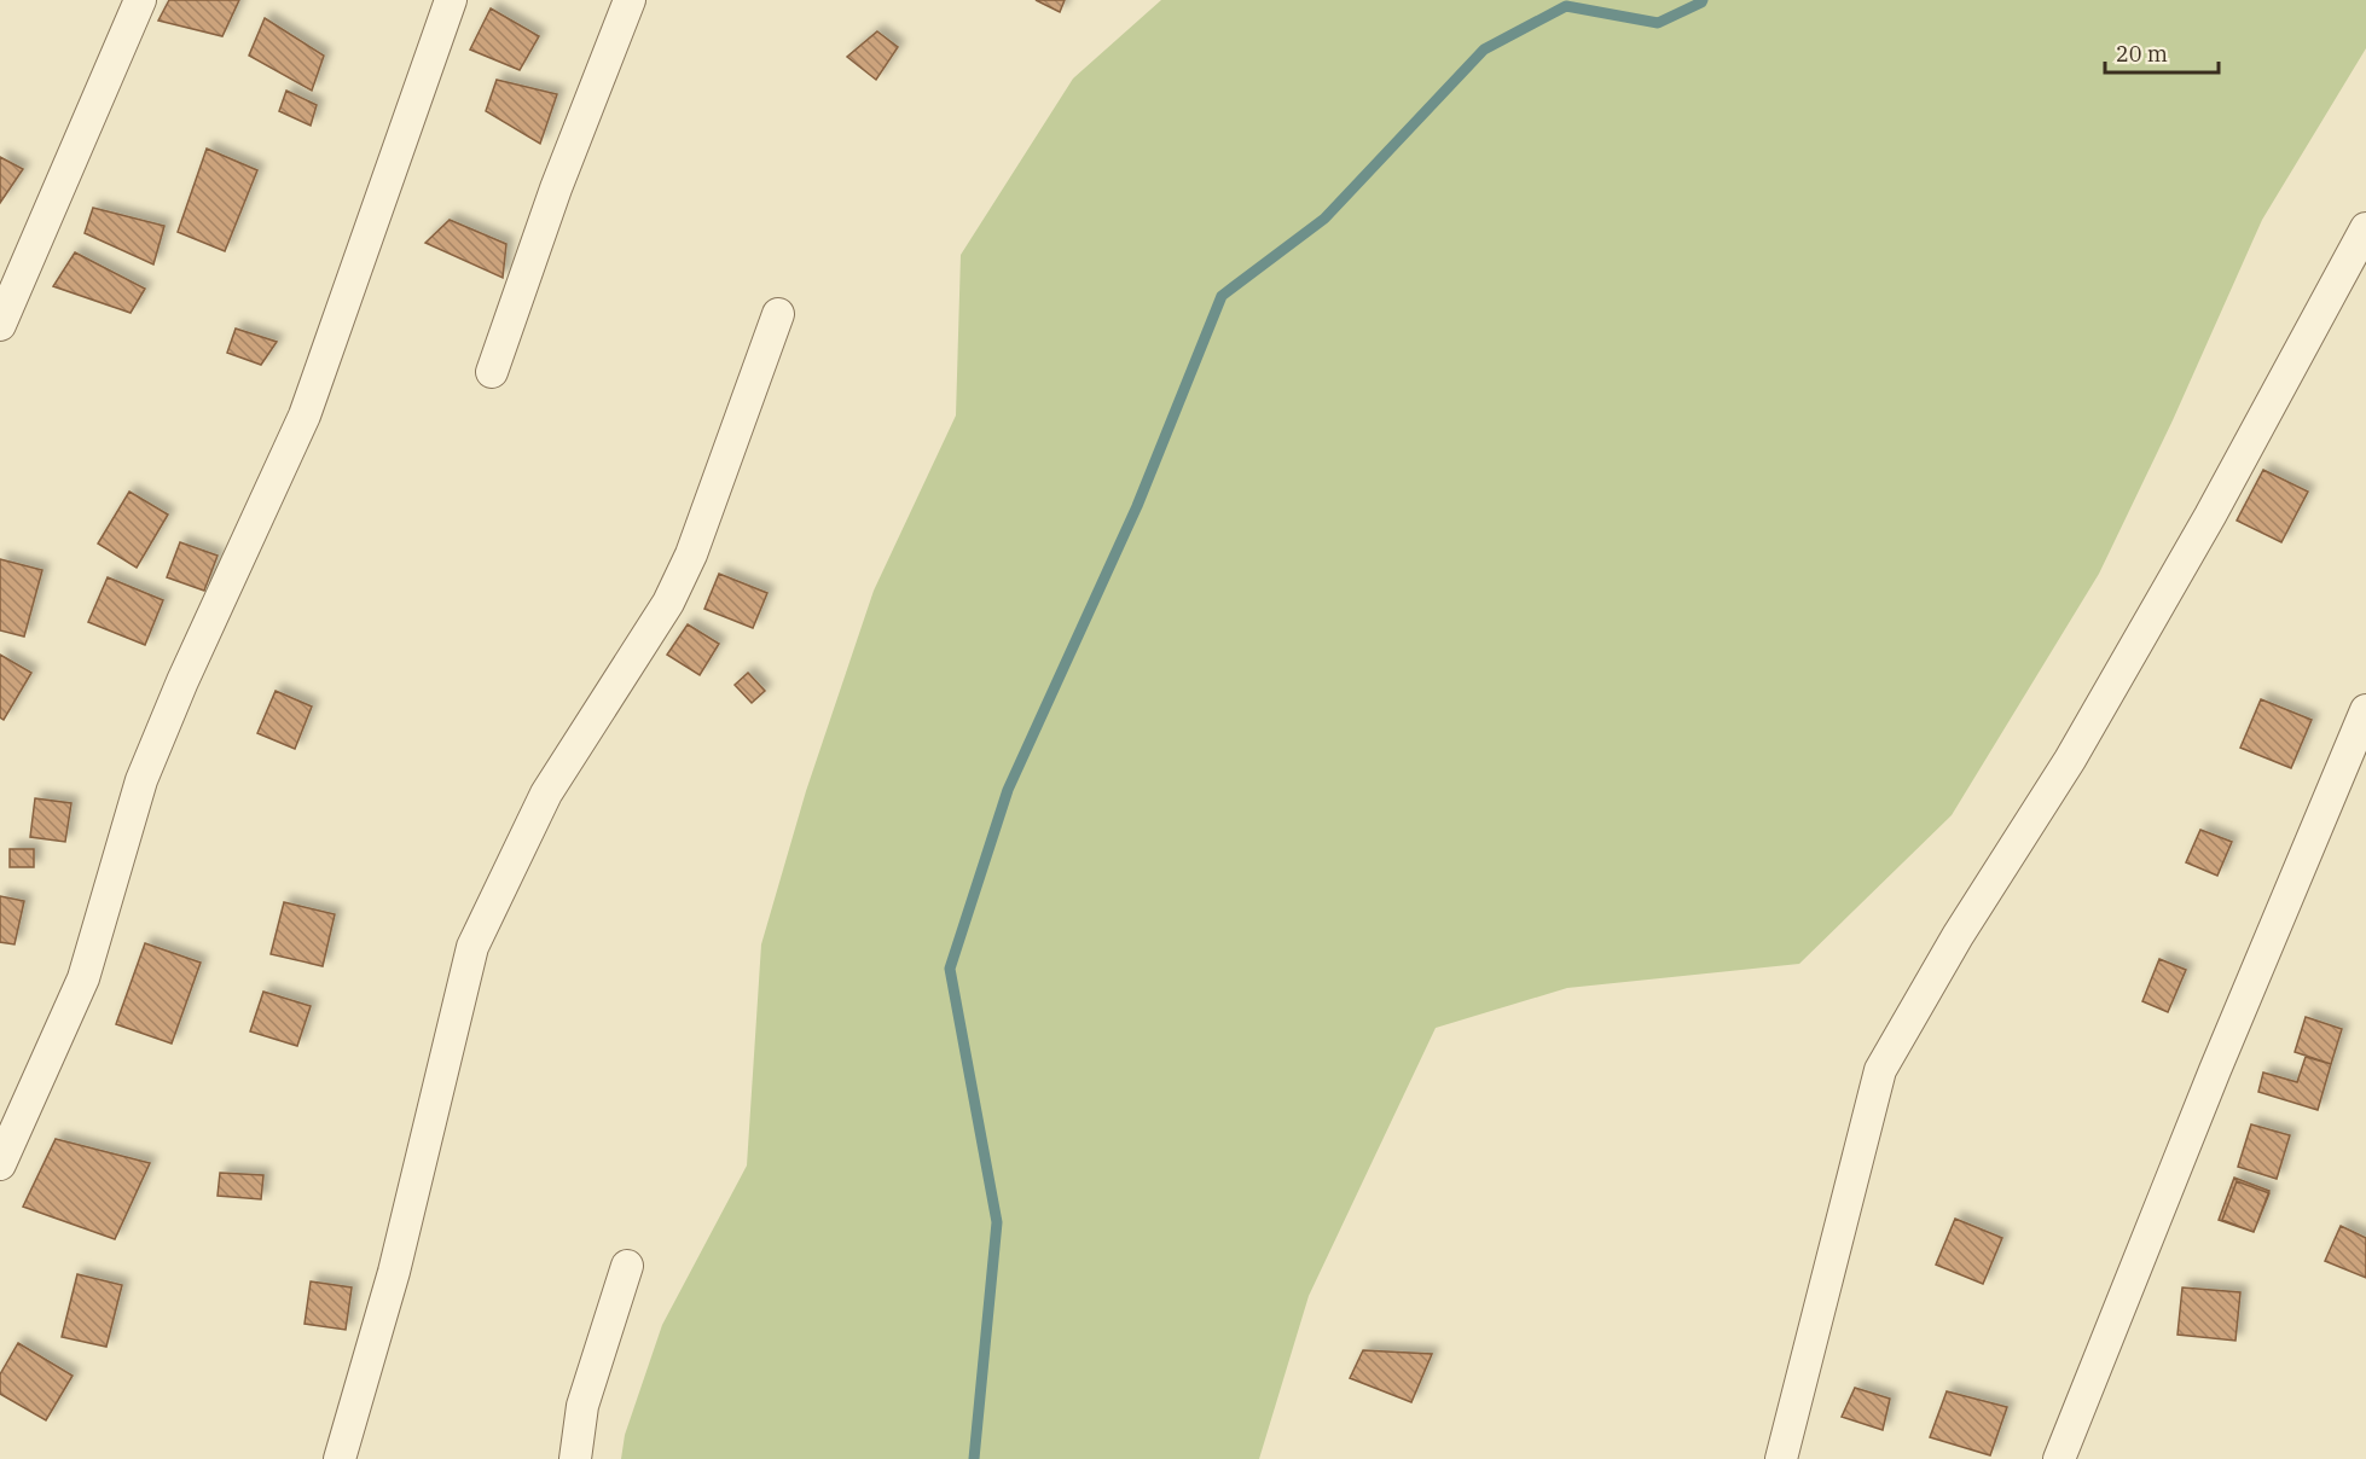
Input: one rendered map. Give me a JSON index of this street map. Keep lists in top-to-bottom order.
{
  "scale_bar": "20 m"
}
